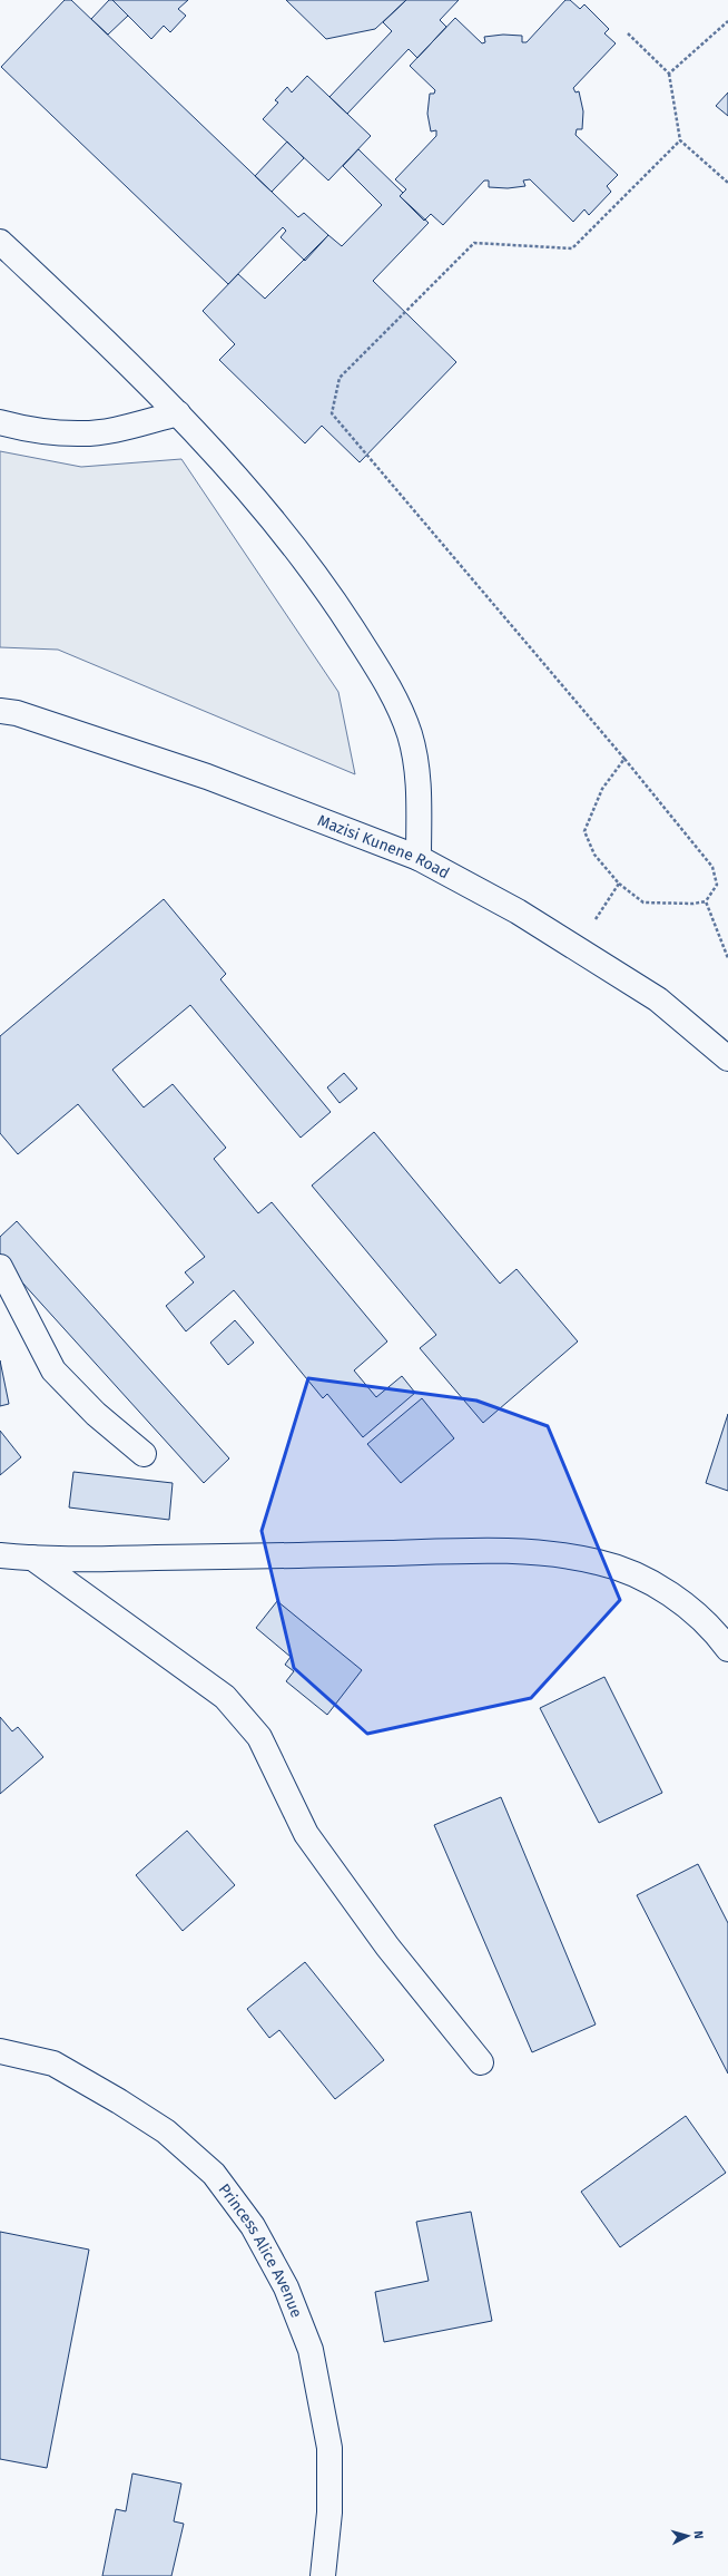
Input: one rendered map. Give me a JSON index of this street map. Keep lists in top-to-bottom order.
{
  "streets": {
    "street": ["Mazisi Kunene Road", "Princess Alice Avenue"]
  },
  "north": "right"
}
